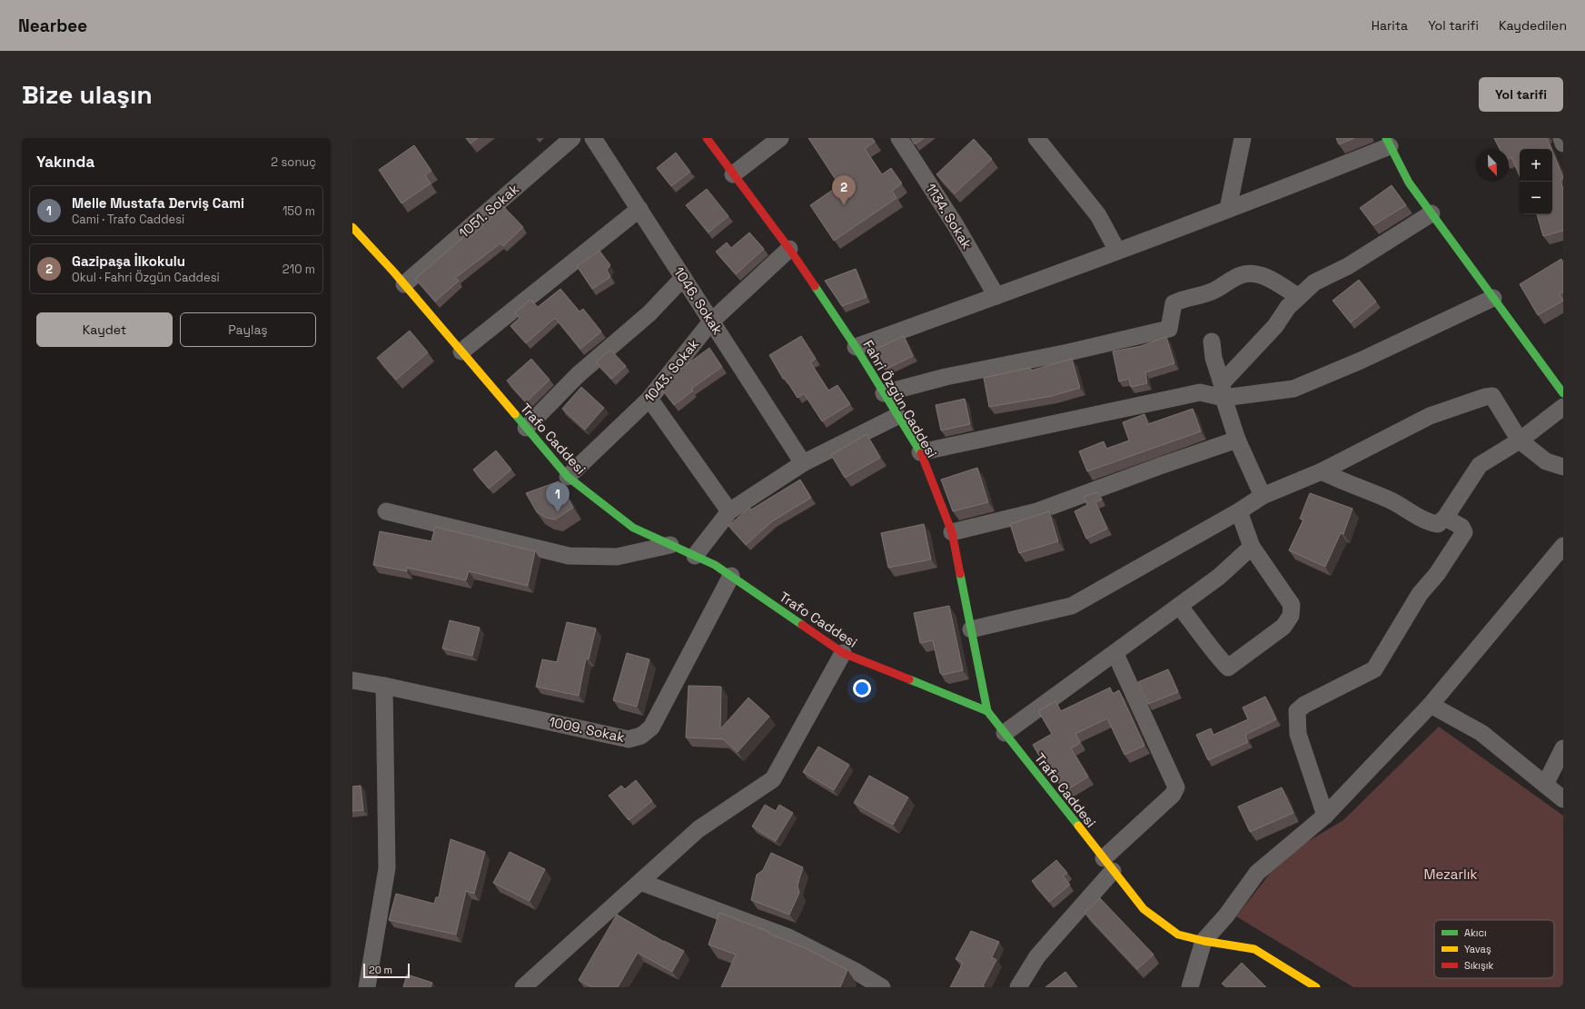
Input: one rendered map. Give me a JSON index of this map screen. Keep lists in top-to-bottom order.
{
  "streets": {
    "street": [
      "1051. Sokak",
      "1134. Sokak",
      "1046. Sokak",
      "1043. Sokak",
      "Fahri Özgün Caddesi",
      "Trafo Caddesi",
      "1009. Sokak"
    ]
  },
  "crossings": [
    ["1051. Sokak", "Trafo Caddesi"],
    ["1046. Sokak", "1043. Sokak"],
    ["1043. Sokak", "Fahri Özgün Caddesi"],
    ["1043. Sokak", "Trafo Caddesi"],
    ["Fahri Özgün Caddesi", "Trafo Caddesi"],
    ["Trafo Caddesi", "1009. Sokak"]
  ],
  "parks": ["Mezarlık"],
  "legend": ["Akıcı", "Yavaş", "Sıkışık"],
  "scale_bar": "20 m",
  "north": "bottom right",
  "page": {
    "header": "Nearbee",
    "nav": ["Harita", "Yol tarifi", "Kaydedilen"],
    "buttons": [
      "Yol tarifi",
      ["Kaydet", "Paylaş"]
    ],
    "title": "Bize ulaşın",
    "heading": ["Yakında", "2 sonuç"],
    "map_buttons": ["+", "−"],
    "pins": ["2", "1"],
    "list": [
      {
        "mark": "1",
        "name": "Melle Mustafa Derviş Cami",
        "note": "Cami · Trafo Caddesi",
        "value": "150 m"
      },
      {
        "mark": "2",
        "name": "Gazipaşa İlkokulu",
        "note": "Okul · Fahri Özgün Caddesi",
        "value": "210 m"
      }
    ],
    "scale": "20 m"
  }
}
